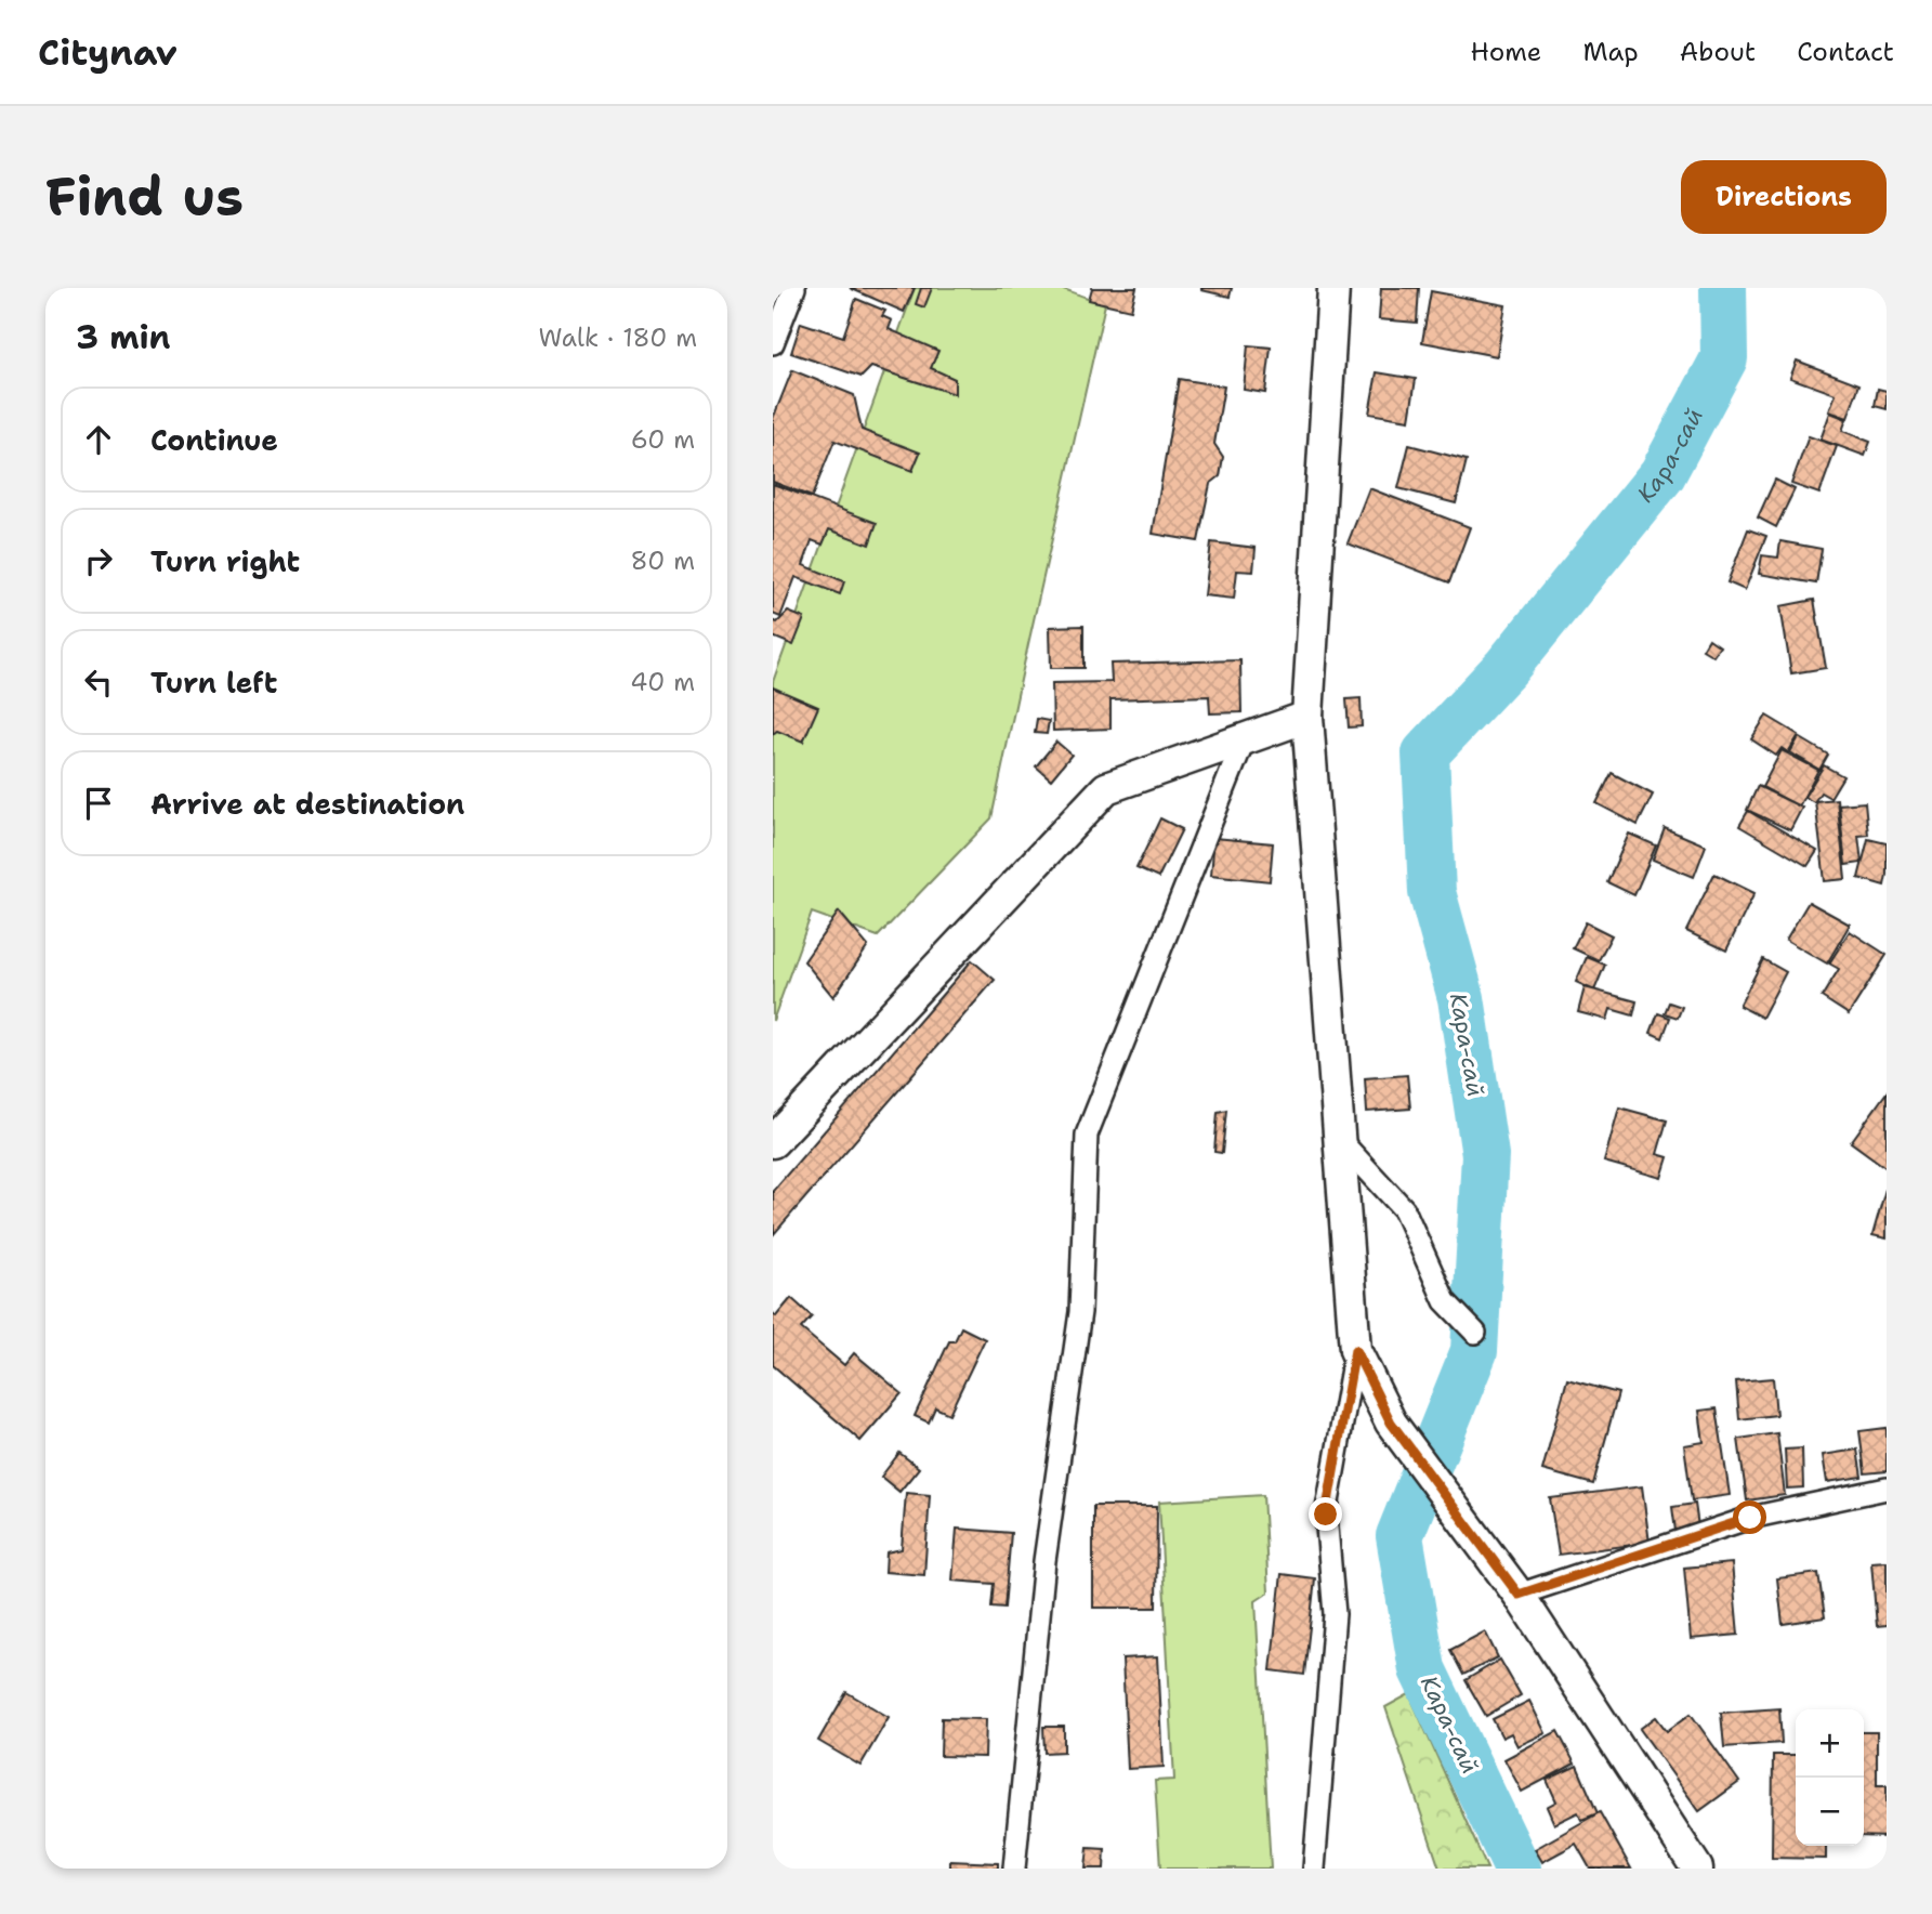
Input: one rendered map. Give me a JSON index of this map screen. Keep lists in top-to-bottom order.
{
  "water": ["Кара-сай"],
  "page": {
    "header": "Citynav",
    "nav": [
      "Home",
      "Map",
      "About",
      "Contact"
    ],
    "buttons": "Directions",
    "title": "Find us",
    "heading": ["3 min", "Walk · 180 m"],
    "list": [
      ["Continue", "60 m"],
      ["Turn right", "80 m"],
      ["Turn left", "40 m"],
      "Arrive at destination"
    ],
    "map_buttons": ["+", "−"]
  }
}
